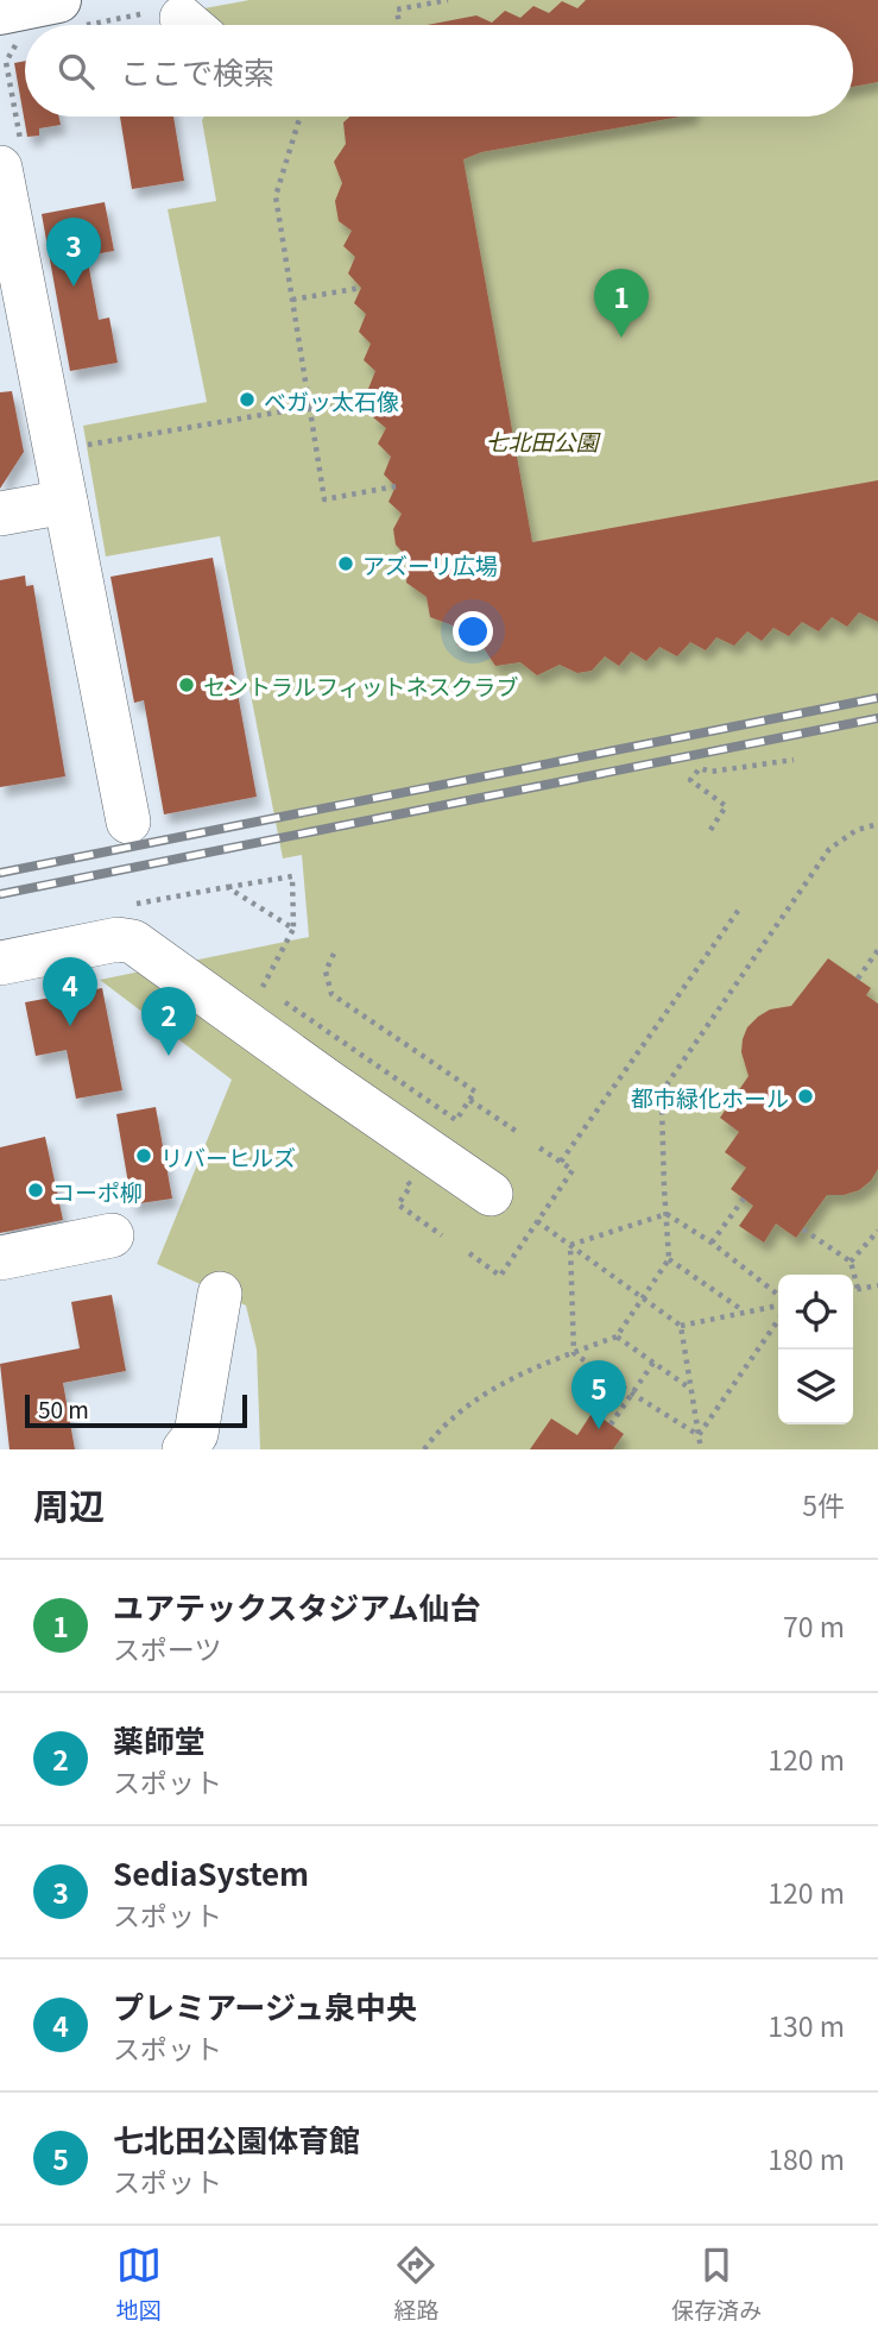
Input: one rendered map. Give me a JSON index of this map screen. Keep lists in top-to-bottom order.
{
  "parks": ["七北田公園"],
  "places": [
    "ベガッ太石像",
    "アズーリ広場",
    "セントラルフィットネスクラブ",
    "都市緑化ホール",
    "リバーヒルズ",
    "コーポ柳"
  ],
  "scale_bar": "50 m",
  "page": {
    "search": "ここで検索",
    "pins": [
      "3",
      "1",
      "4",
      "2",
      "5"
    ],
    "scale": "50 m",
    "heading": ["周辺", "5件"],
    "list": [
      {
        "mark": "1",
        "name": "ユアテックスタジアム仙台",
        "note": "スポーツ",
        "value": "70 m"
      },
      {
        "mark": "2",
        "name": "薬師堂",
        "note": "スポット",
        "value": "120 m"
      },
      {
        "mark": "3",
        "name": "SediaSystem",
        "note": "スポット",
        "value": "120 m"
      },
      {
        "mark": "4",
        "name": "プレミアージュ泉中央",
        "note": "スポット",
        "value": "130 m"
      },
      {
        "mark": "5",
        "name": "七北田公園体育館",
        "note": "スポット",
        "value": "180 m"
      }
    ],
    "nav": ["地図", "経路", "保存済み"]
  }
}
